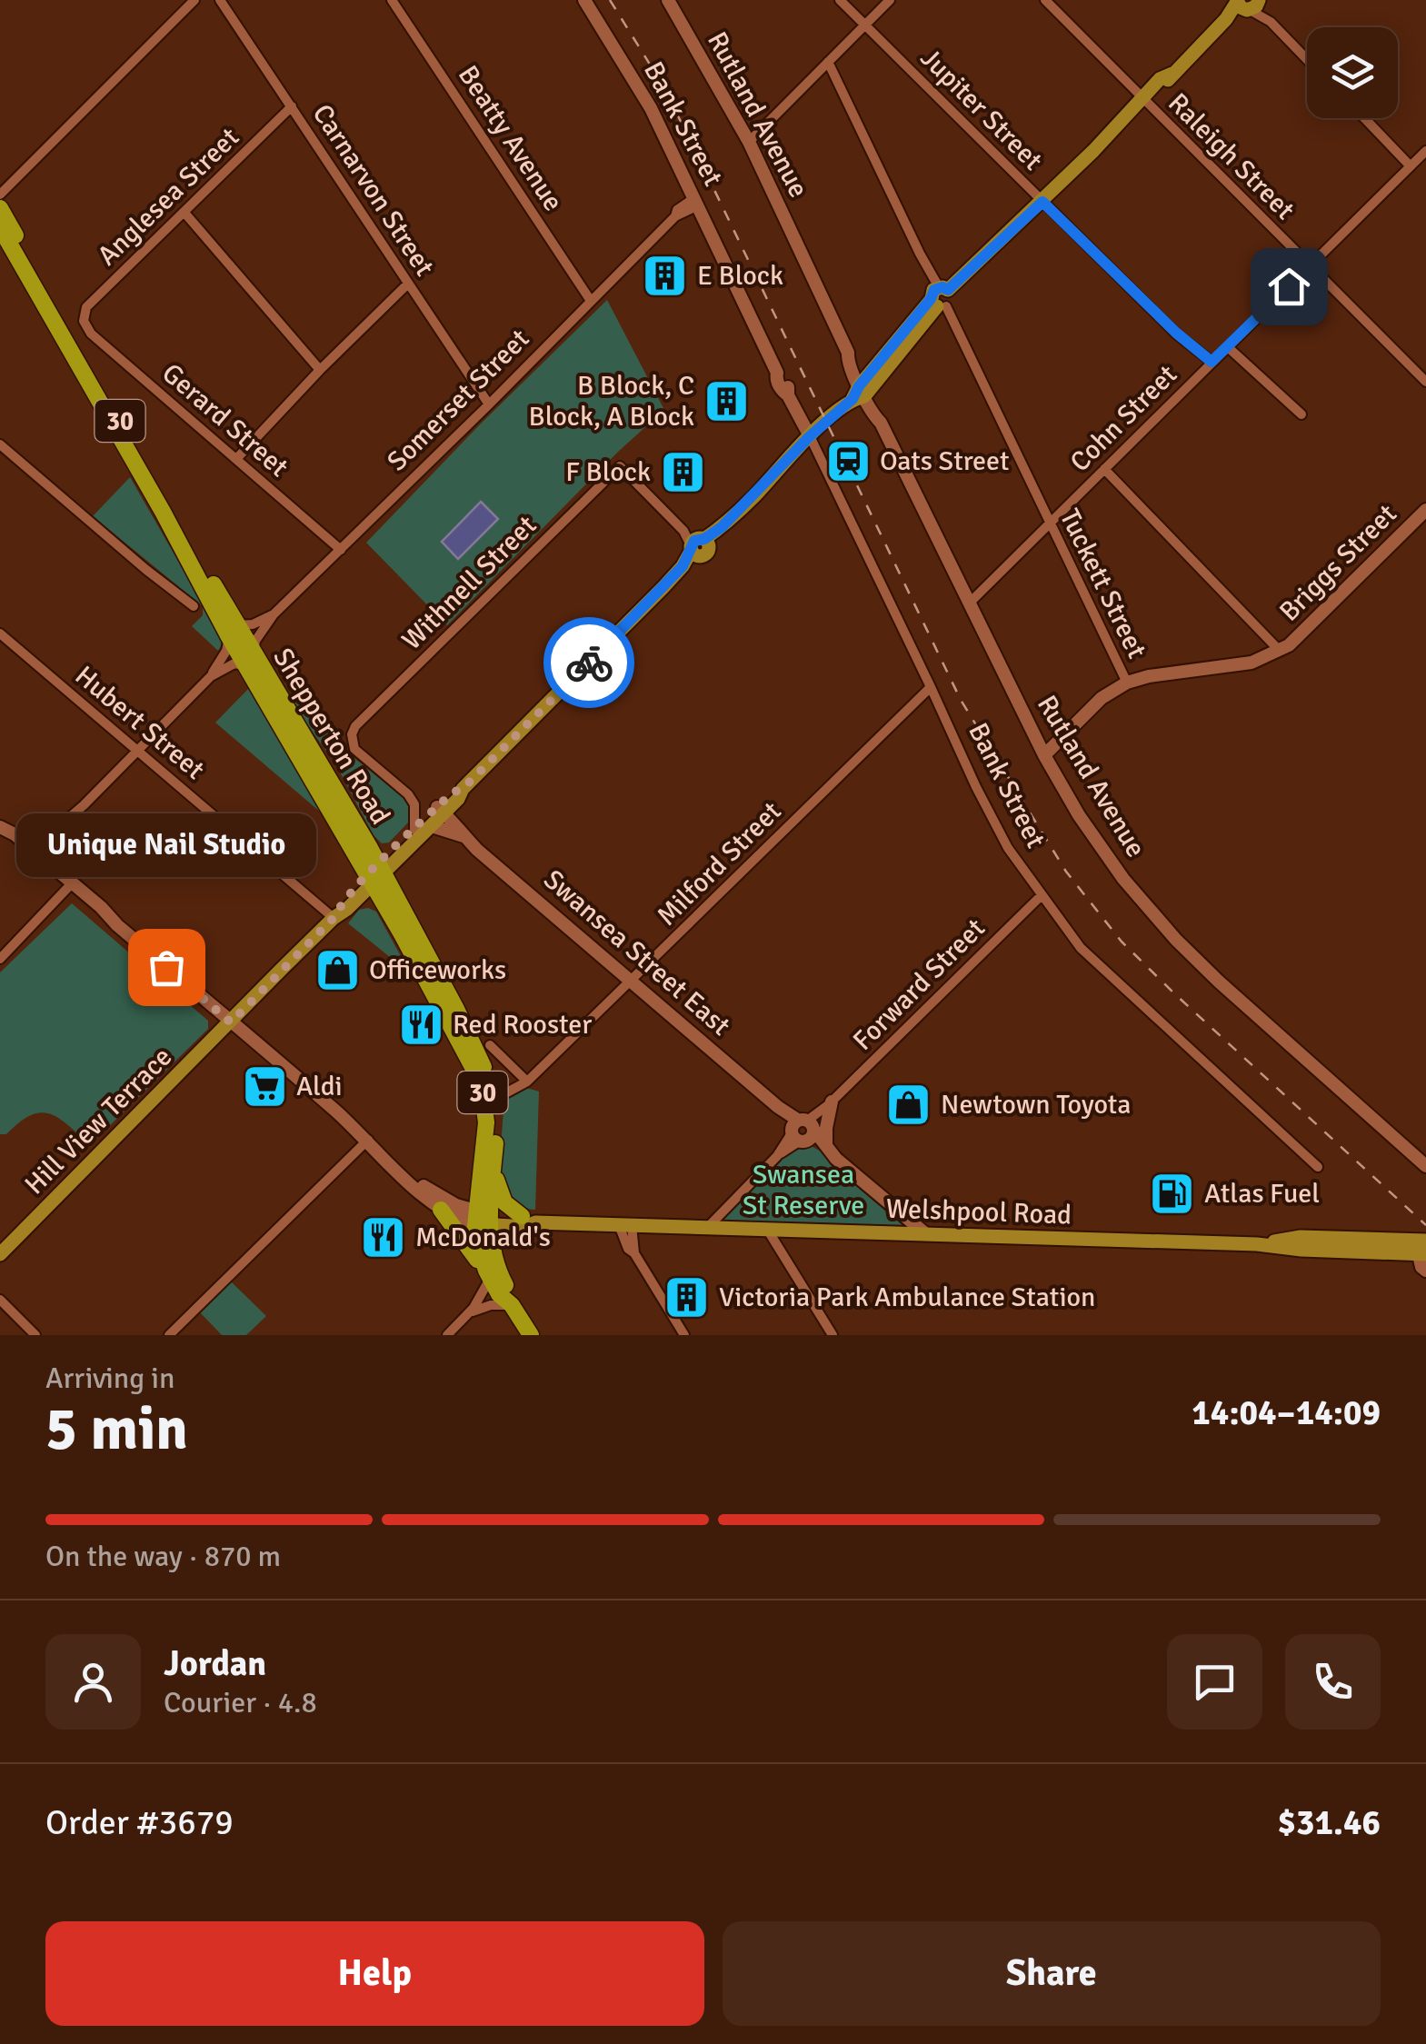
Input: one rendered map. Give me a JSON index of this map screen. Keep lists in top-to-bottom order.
{
  "streets": {
    "highway": ["30", "Shepperton Road"],
    "main road": ["Hill View Terrace", "Welshpool Road"],
    "street": [
      "Jupiter Street",
      "Rutland Avenue",
      "Bank Street",
      "Beatty Avenue",
      "Raleigh Street",
      "Carnarvon Street",
      "Anglesea Street",
      "Somerset Street",
      "Cohn Street",
      "Gerard Street",
      "Briggs Street",
      "Withnell Street",
      "Tuckett Street",
      "Hubert Street",
      "Milford Street",
      "Swansea Street East",
      "Forward Street"
    ]
  },
  "crossings": [
    ["Jupiter Street", "Cohn Street"],
    ["Rutland Avenue", "Cohn Street"],
    ["Rutland Avenue", "Briggs Street"],
    ["Bank Street", "Somerset Street"],
    ["Bank Street", "Milford Street"],
    ["Bank Street", "Forward Street"],
    ["Beatty Avenue", "Somerset Street"],
    ["Raleigh Street", "Cohn Street"],
    ["Carnarvon Street", "Anglesea Street"],
    ["Carnarvon Street", "Somerset Street"],
    ["Anglesea Street", "Gerard Street"],
    ["Somerset Street", "Gerard Street"],
    ["Somerset Street", "Shepperton Road"],
    ["Cohn Street", "Tuckett Street"],
    ["30", "Shepperton Road"],
    ["Briggs Street", "Tuckett Street"],
    ["Shepperton Road", "Milford Street"],
    ["Shepperton Road", "Welshpool Road"],
    ["Milford Street", "Swansea Street East"],
    ["Swansea Street East", "Forward Street"],
    ["Swansea Street East", "Welshpool Road"]
  ],
  "parks": ["Swansea St Reserve"],
  "places": {
    "building": [
      "E Block",
      "B Block, C Block, A Block",
      "F Block",
      "Victoria Park Ambulance Station"
    ],
    "station": ["Oats Street"],
    "other": ["Unique Nail Studio"],
    "shop": ["Officeworks", "Newtown Toyota"],
    "restaurant": ["Red Rooster", "McDonald's"],
    "supermarket": ["Aldi"],
    "fuel station": ["Atlas Fuel"]
  },
  "page": {
    "bubble": "Unique Nail Studio",
    "heading": ["5 min", "Arriving in", "14:04–14:09"],
    "panel": [
      "Jordan",
      "Courier · 4.8",
      "Order #3679",
      "$31.46"
    ],
    "bar": "On the way · 870 m",
    "buttons": ["Help", "Share"]
  }
}
